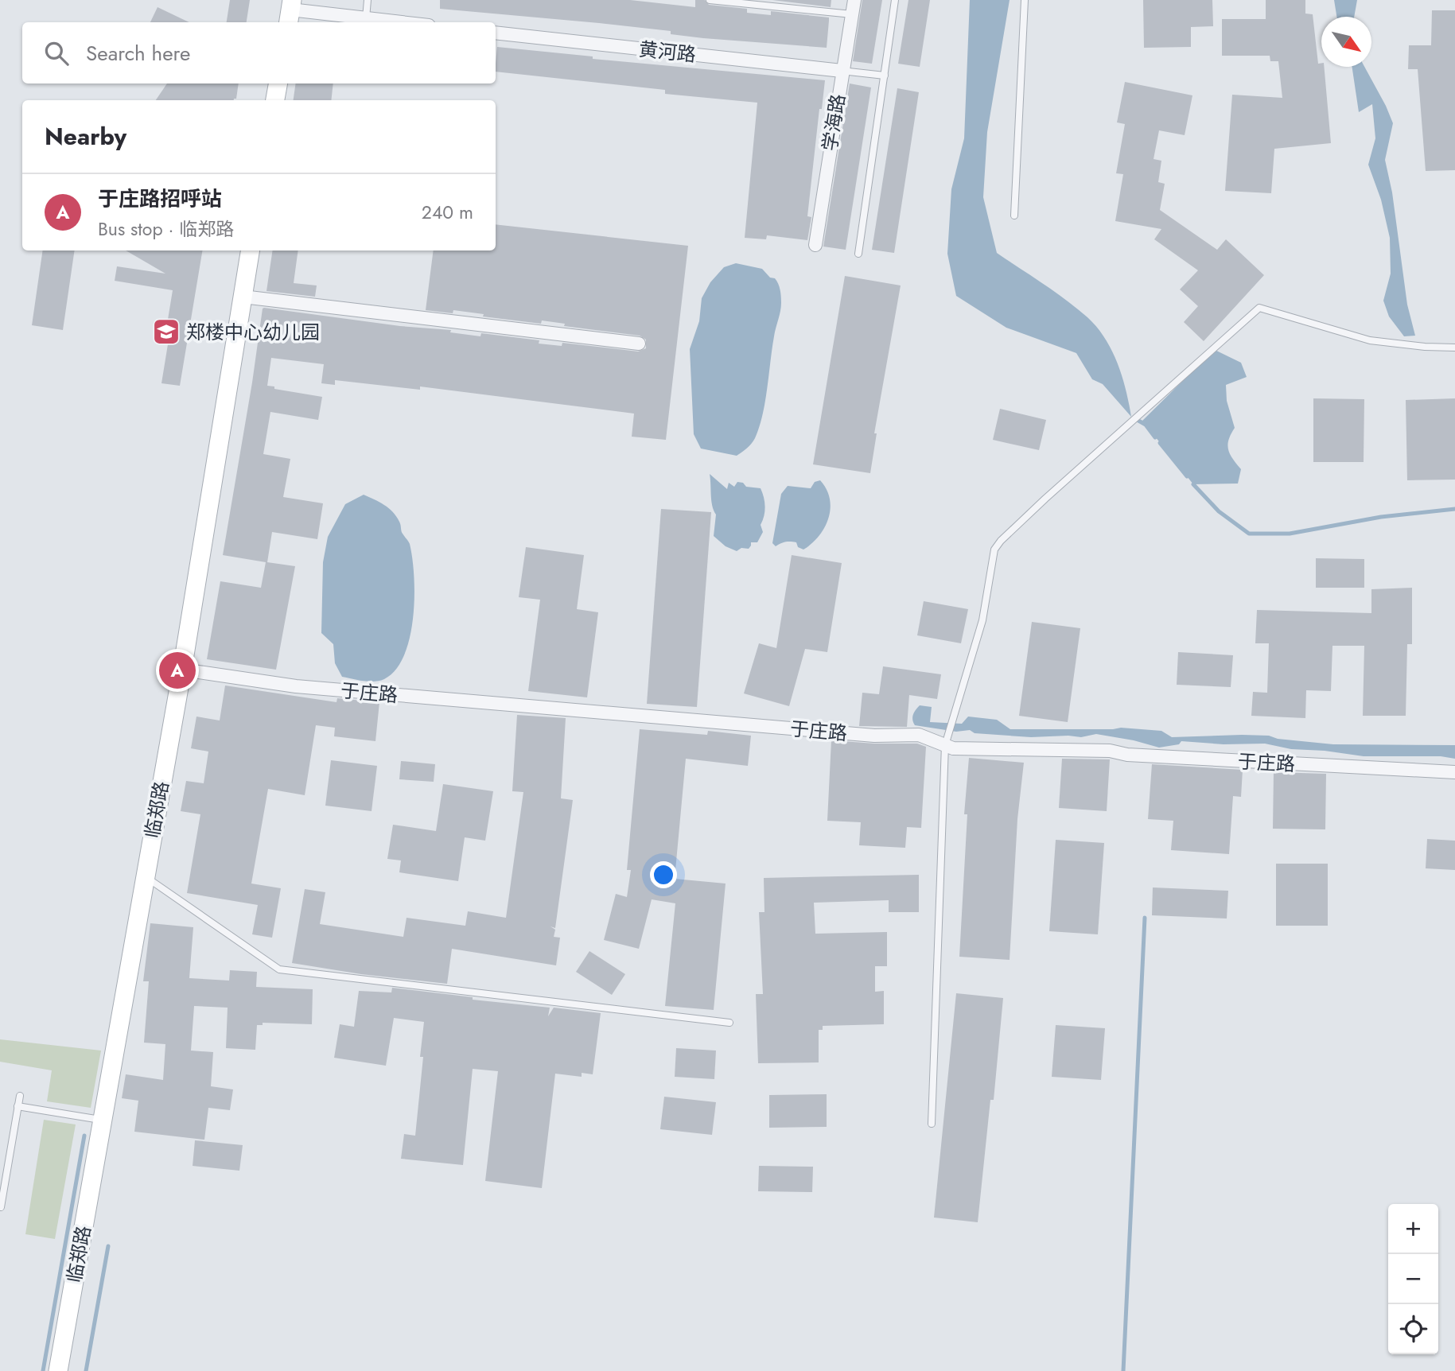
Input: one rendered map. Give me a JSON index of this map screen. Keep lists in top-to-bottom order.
{
  "streets": {
    "main road": ["临郑路"],
    "street": ["黄河路", "学海路", "于庄路"]
  },
  "crossings": [
    ["黄河路", "学海路"],
    ["于庄路", "临郑路"]
  ],
  "places": {
    "school or university": ["郑楼中心幼儿园"]
  },
  "north": "bottom right",
  "page": {
    "search": "Search here",
    "heading": "Nearby",
    "list": [
      {
        "mark": "A",
        "name": "于庄路招呼站",
        "note": "Bus stop · 临郑路",
        "value": "240 m"
      }
    ],
    "pins": "A",
    "map_buttons": ["+", "−"]
  }
}
